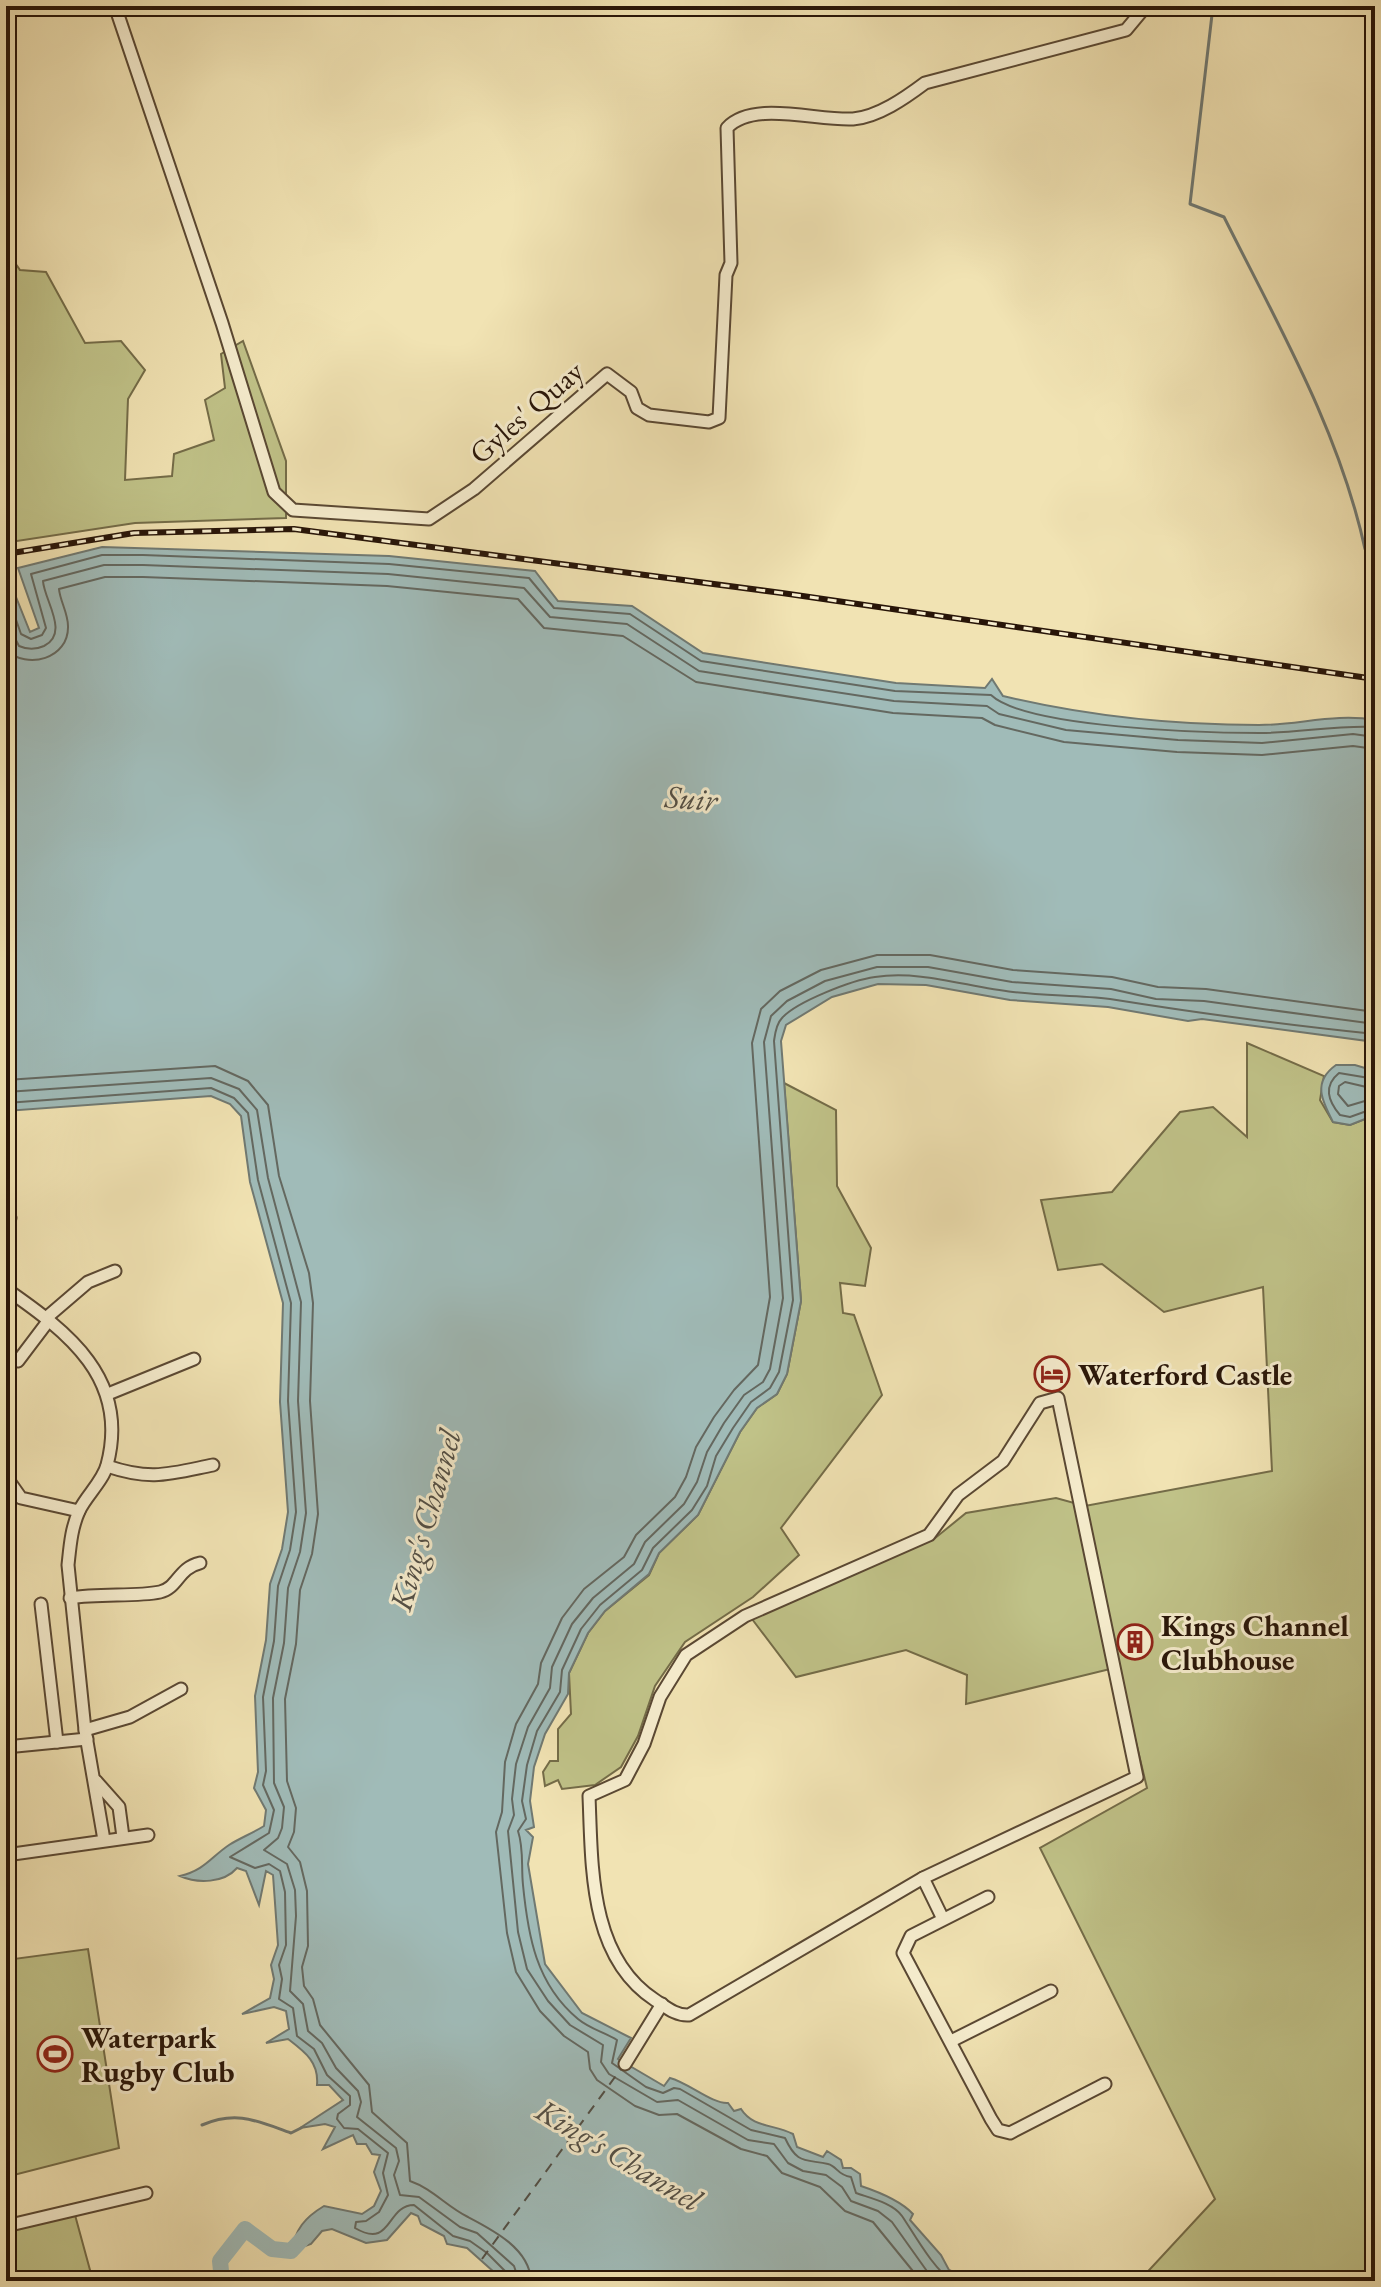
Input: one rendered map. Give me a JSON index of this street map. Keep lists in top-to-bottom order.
{
  "streets": {
    "street": ["Gyles' Quay"]
  },
  "water": ["Suir", "King's Channel"],
  "places": {
    "hotel": ["Waterford Castle"],
    "building": ["Kings Channel Clubhouse"],
    "sports": ["Waterpark Rugby Club"]
  }
}
